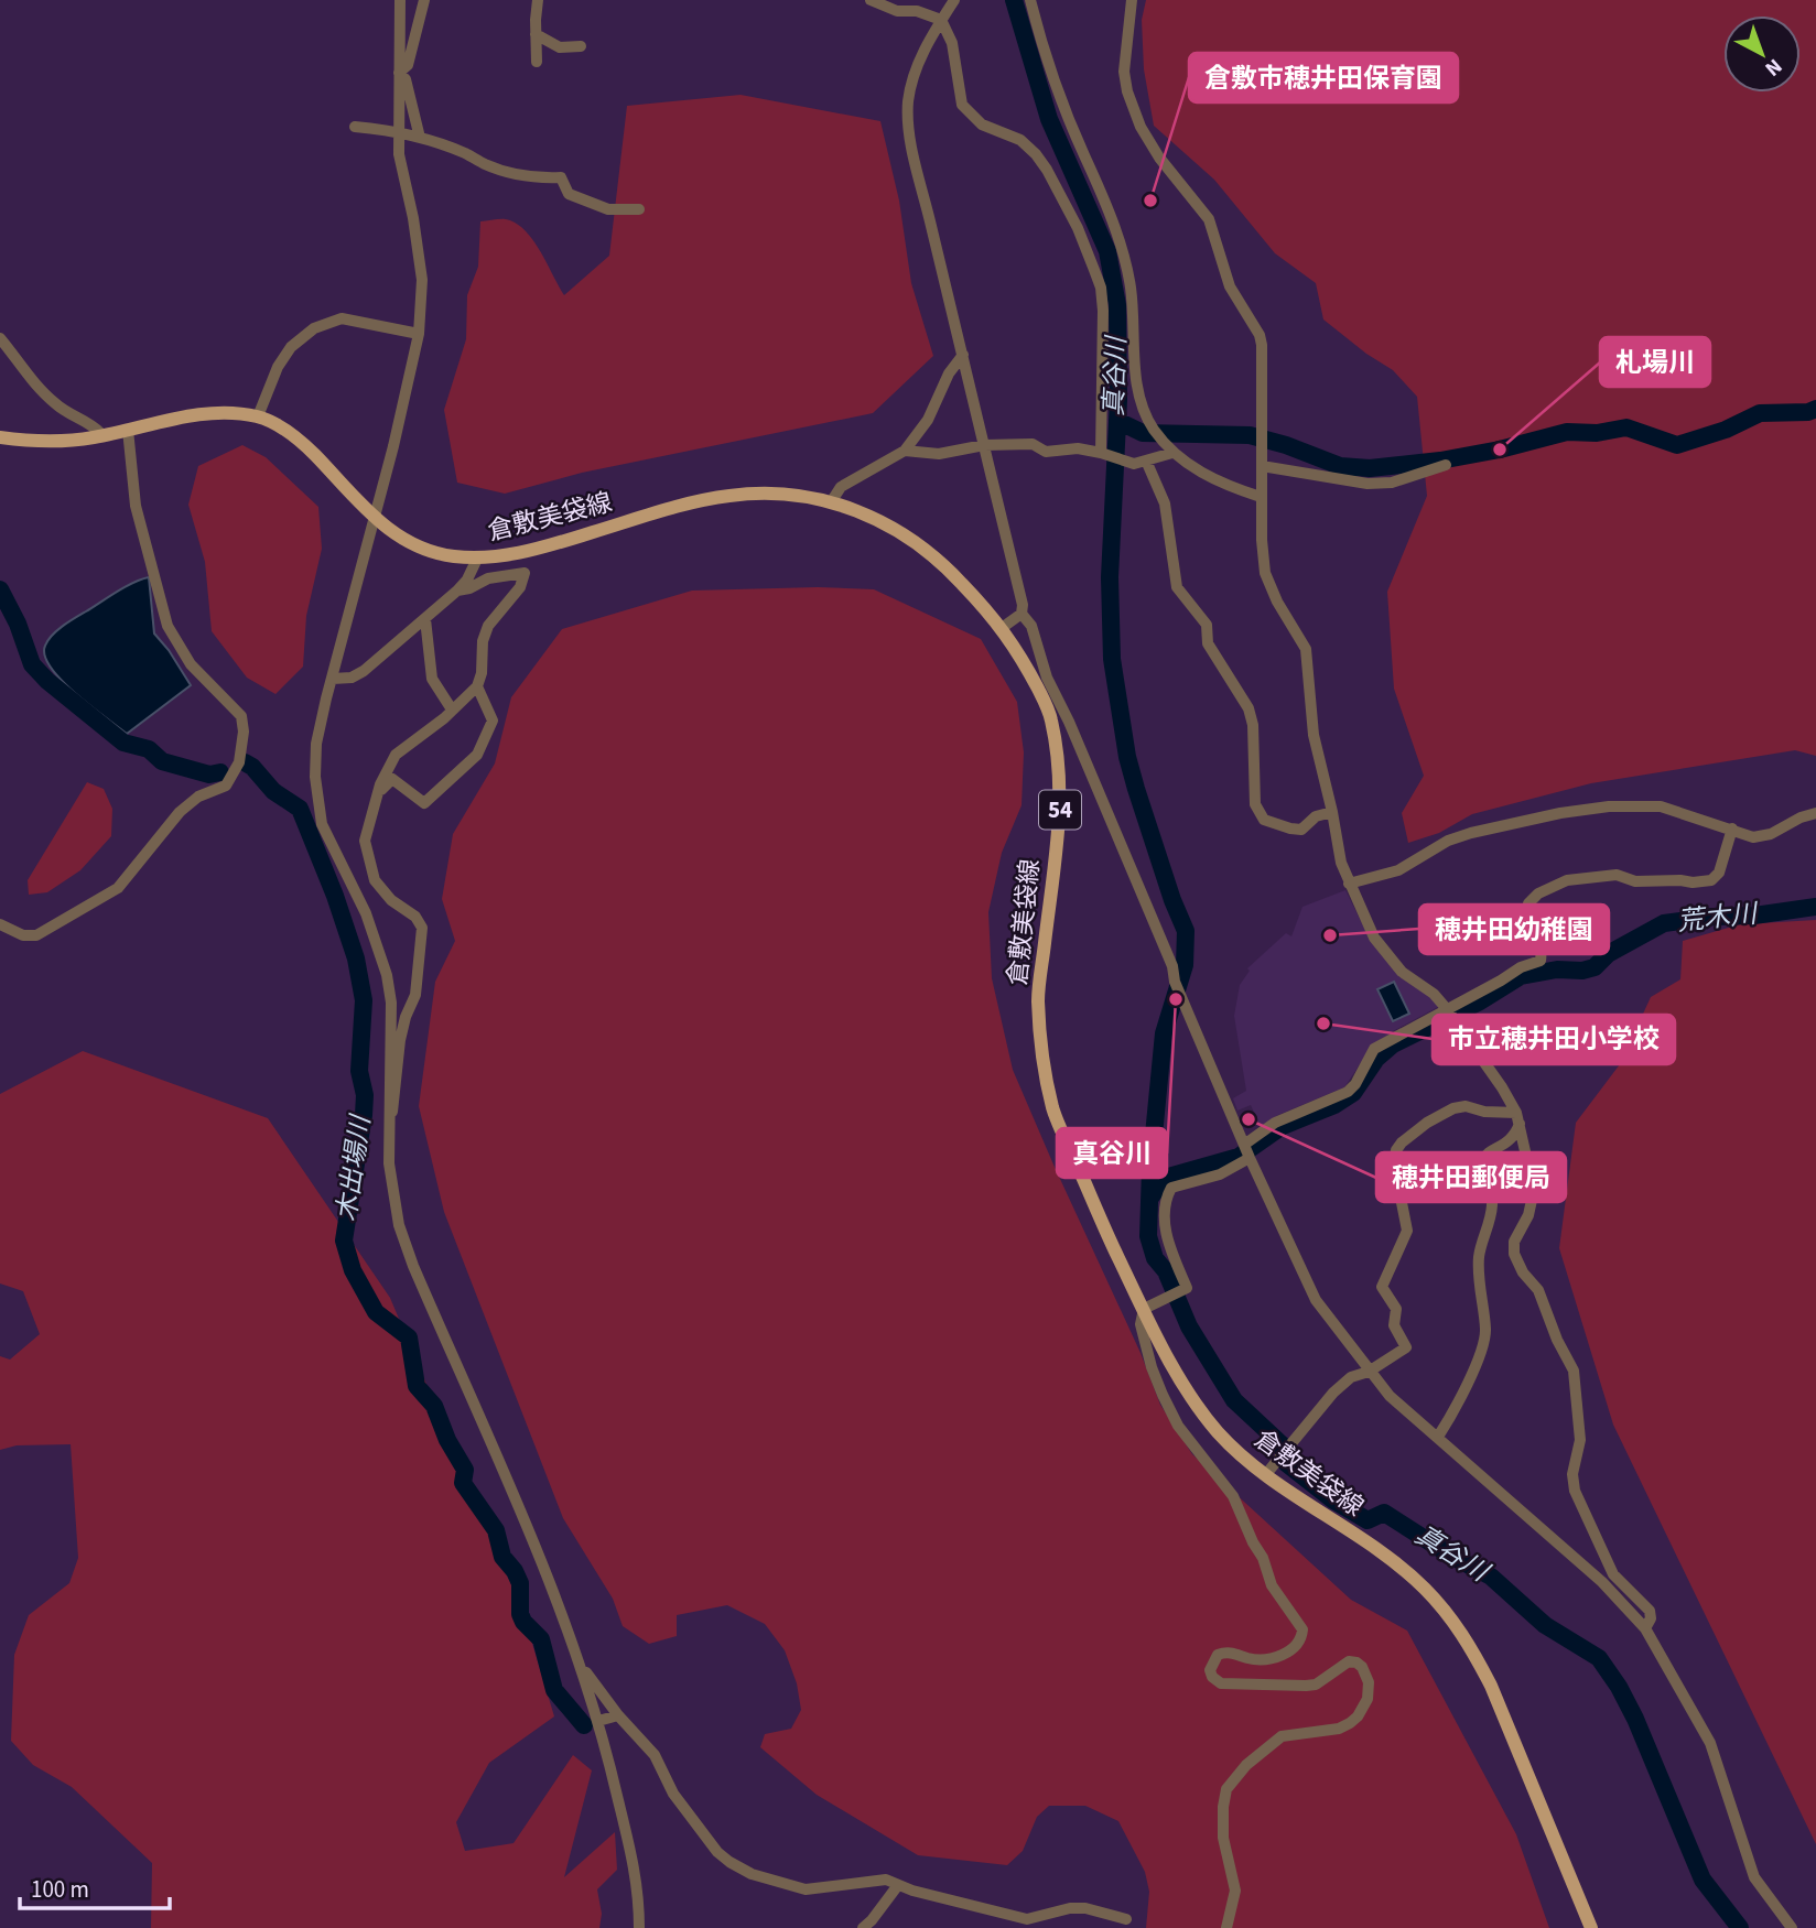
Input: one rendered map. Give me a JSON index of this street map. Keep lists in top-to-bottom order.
{
  "streets": {
    "main road": ["倉敷美袋線", "54"]
  },
  "water": ["真谷川", "荒木川", "木出場川"],
  "places": [
    "倉敷市穂井田保育園",
    "札場川",
    "穂井田幼稚園",
    "真谷川",
    "市立穂井田小学校",
    "穂井田郵便局"
  ],
  "scale_bar": "100 m",
  "north": "bottom right"
}
